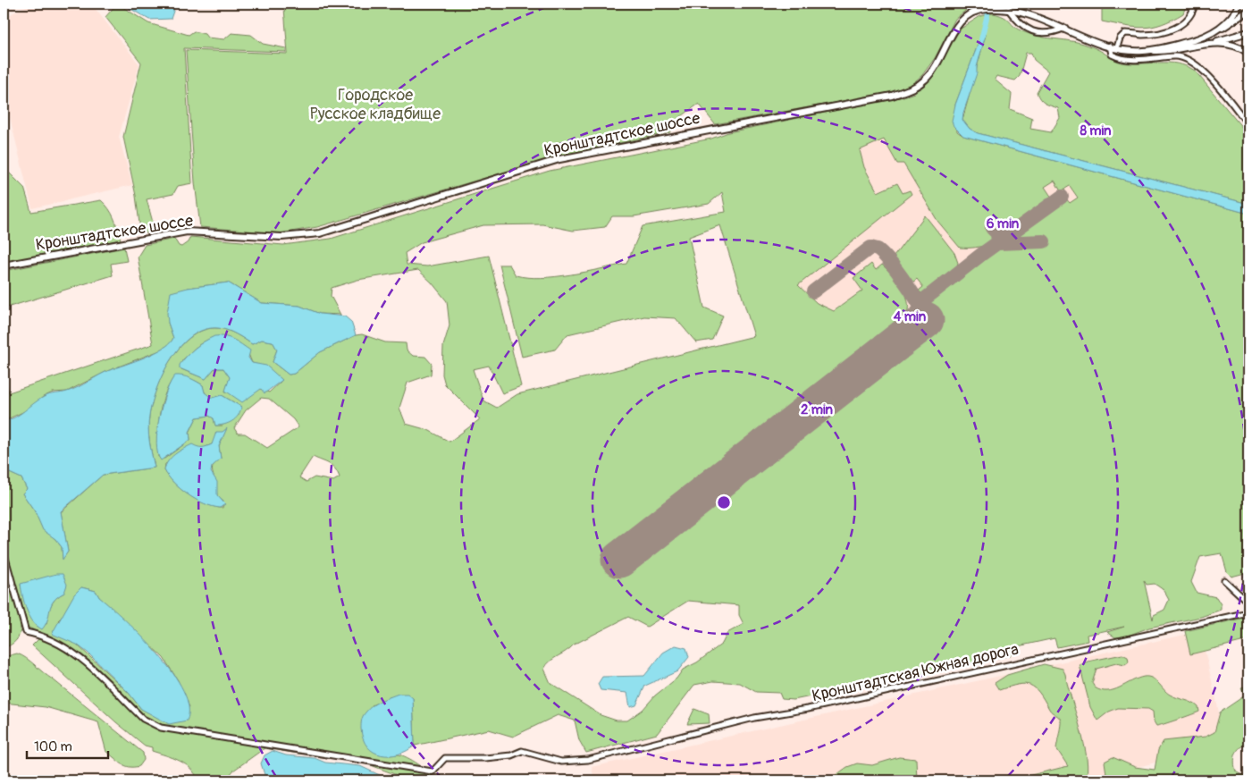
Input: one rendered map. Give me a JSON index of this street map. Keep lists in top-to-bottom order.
{
  "streets": {
    "street": ["Кронштадтское шоссе", "Кронштадтская Южная дорога"]
  },
  "parks": ["Городское Русское кладбище"],
  "scale_bar": "100 m",
  "rings": [
    "8 min",
    "6 min",
    "4 min",
    "2 min"
  ]
}
